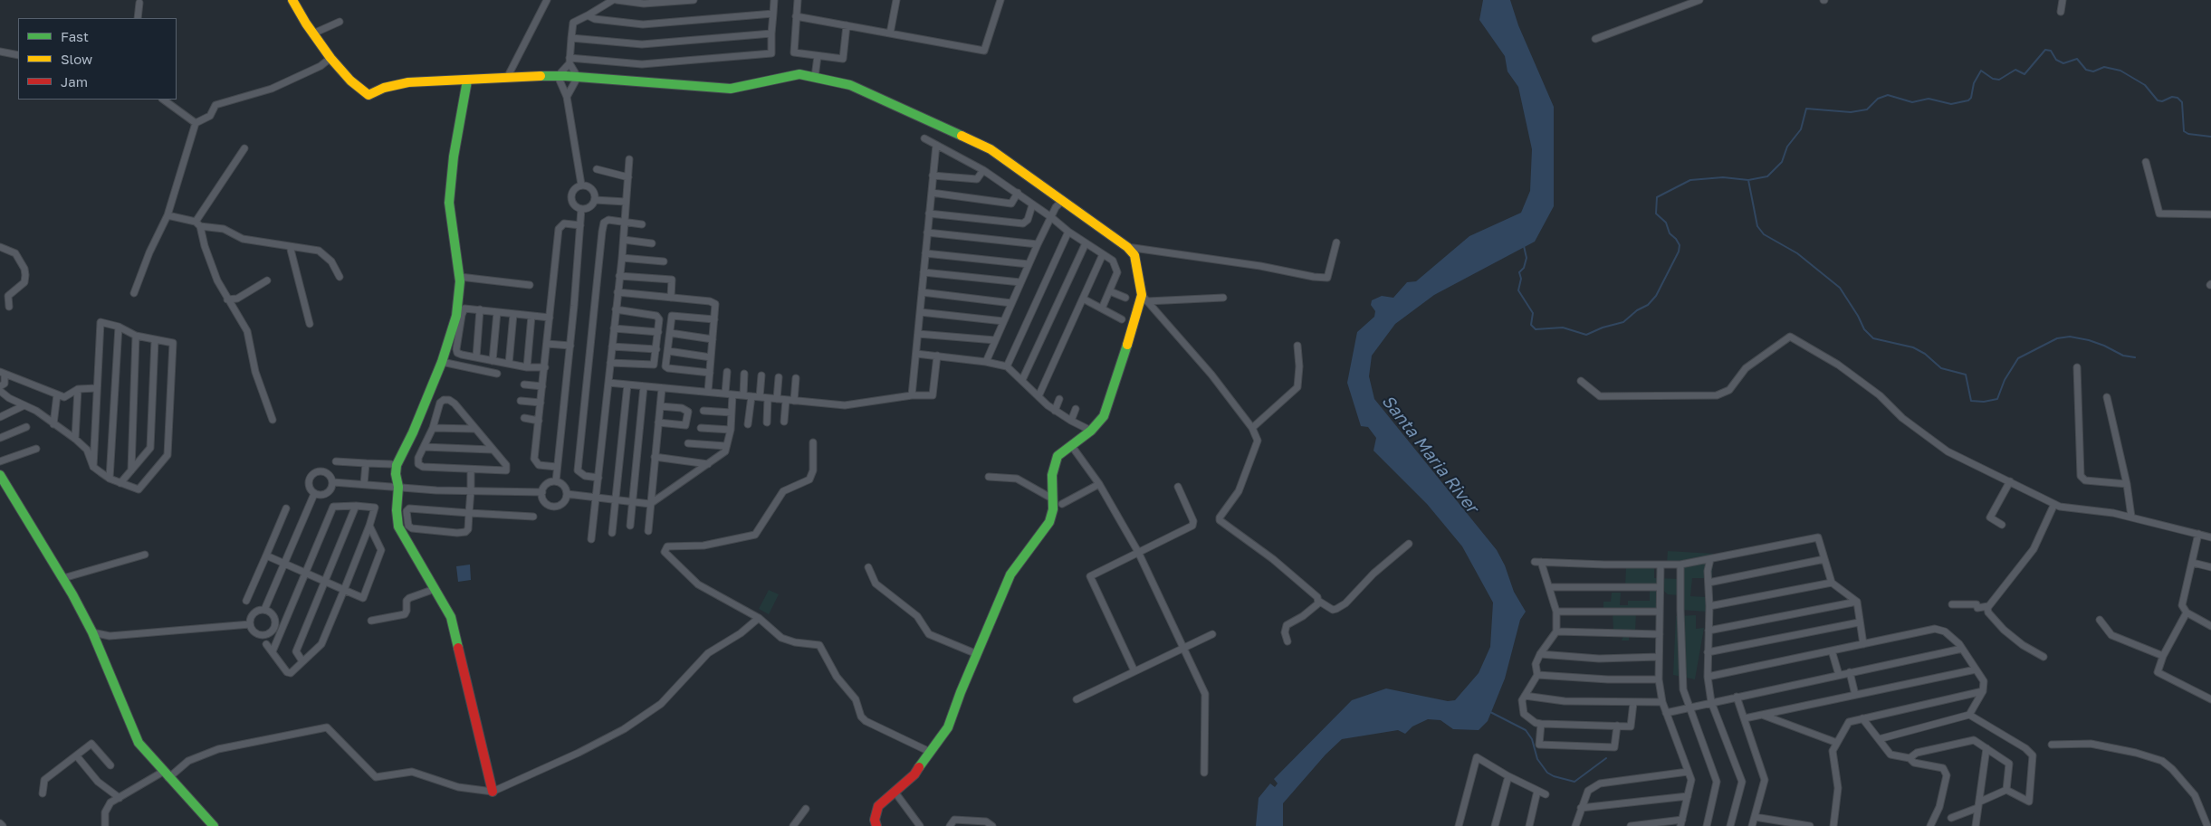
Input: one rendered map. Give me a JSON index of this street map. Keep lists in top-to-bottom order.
{
  "water": ["Santa Maria River"],
  "legend": ["Fast", "Slow", "Jam"]
}
